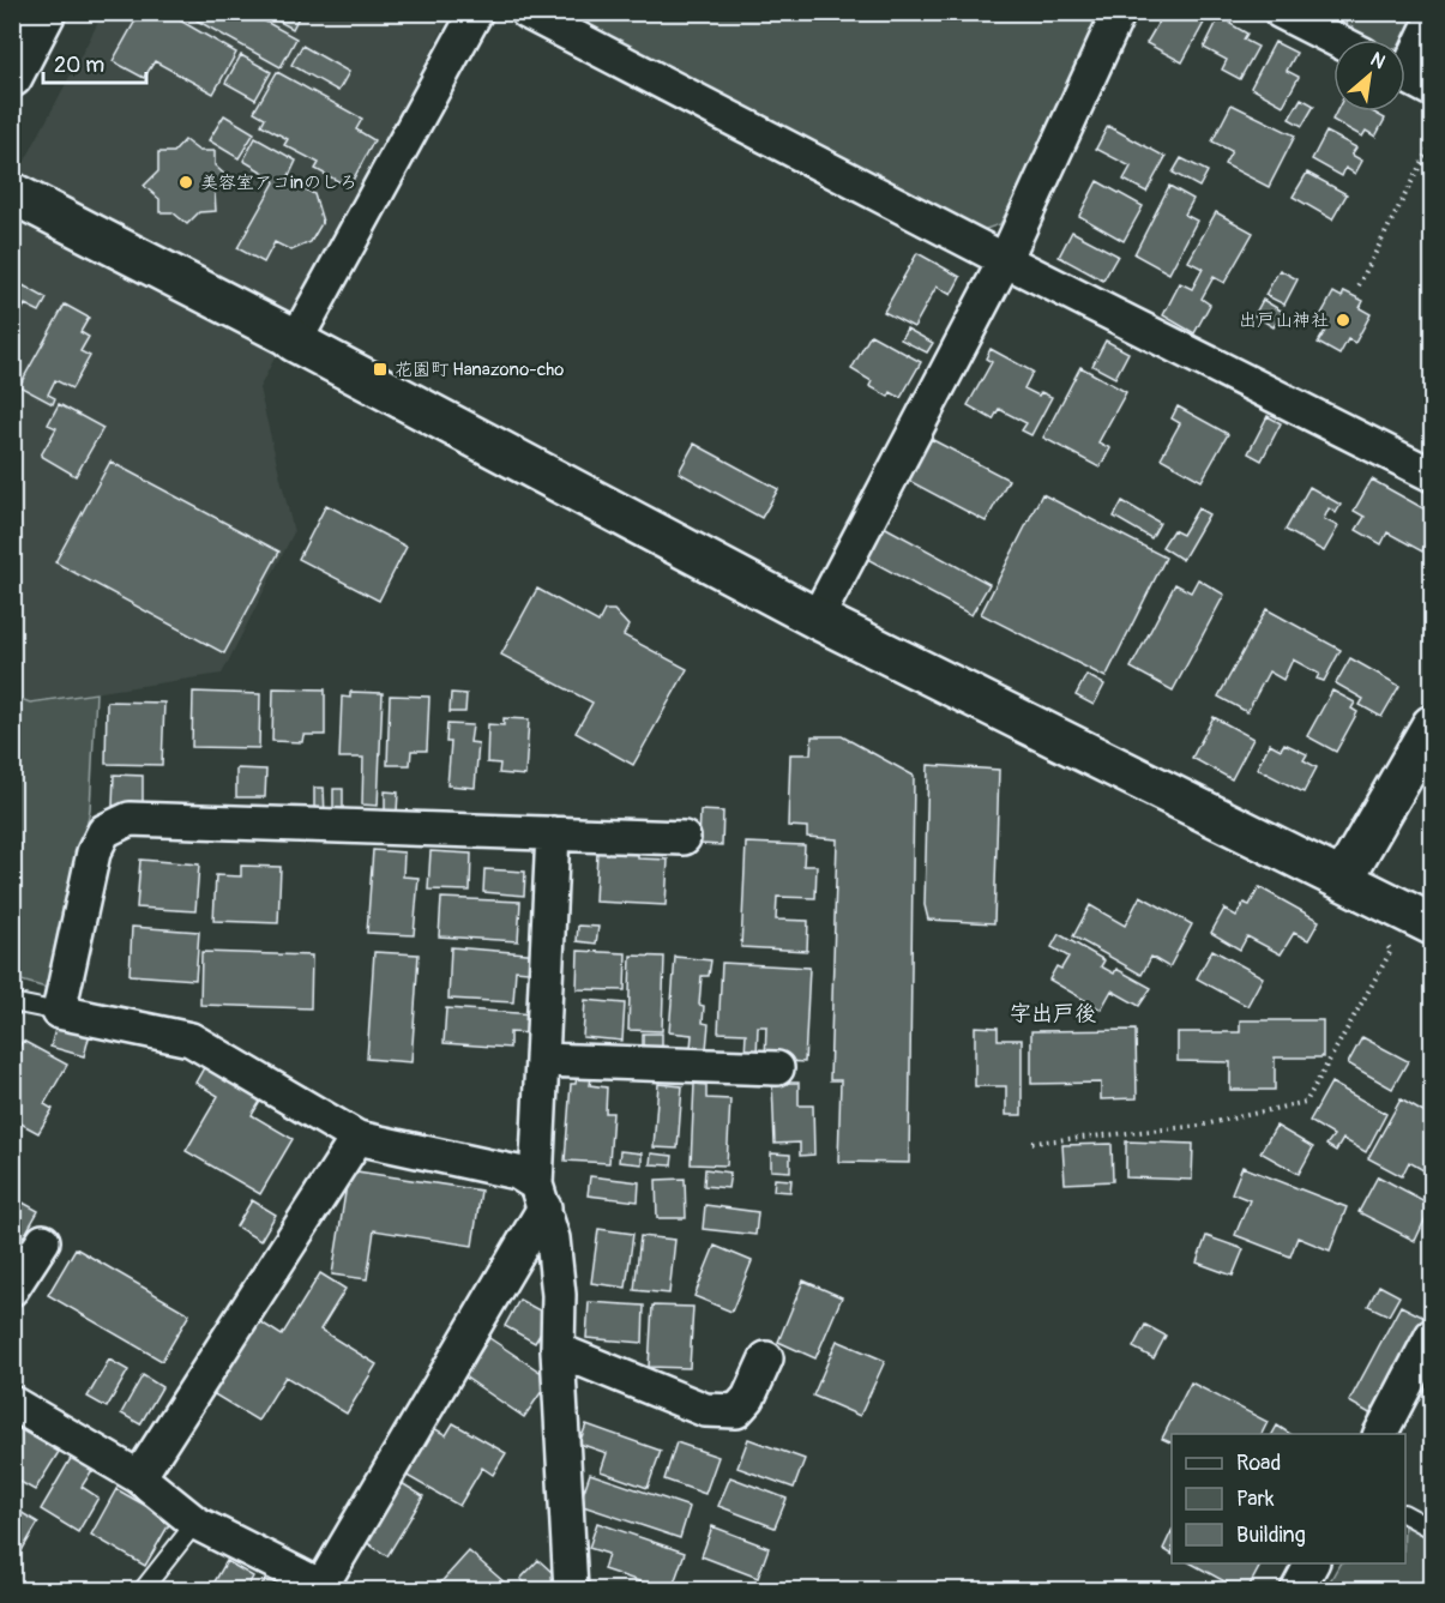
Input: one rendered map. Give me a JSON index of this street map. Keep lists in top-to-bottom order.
{
  "districts": ["字出戸後"],
  "places": {
    "other": ["美容室アコinのしろ", "出戸山神社"],
    "transit": ["花園町 Hanazono-cho"]
  },
  "legend": ["Road", "Park", "Building"],
  "scale_bar": "20 m",
  "north": "top right"
}
